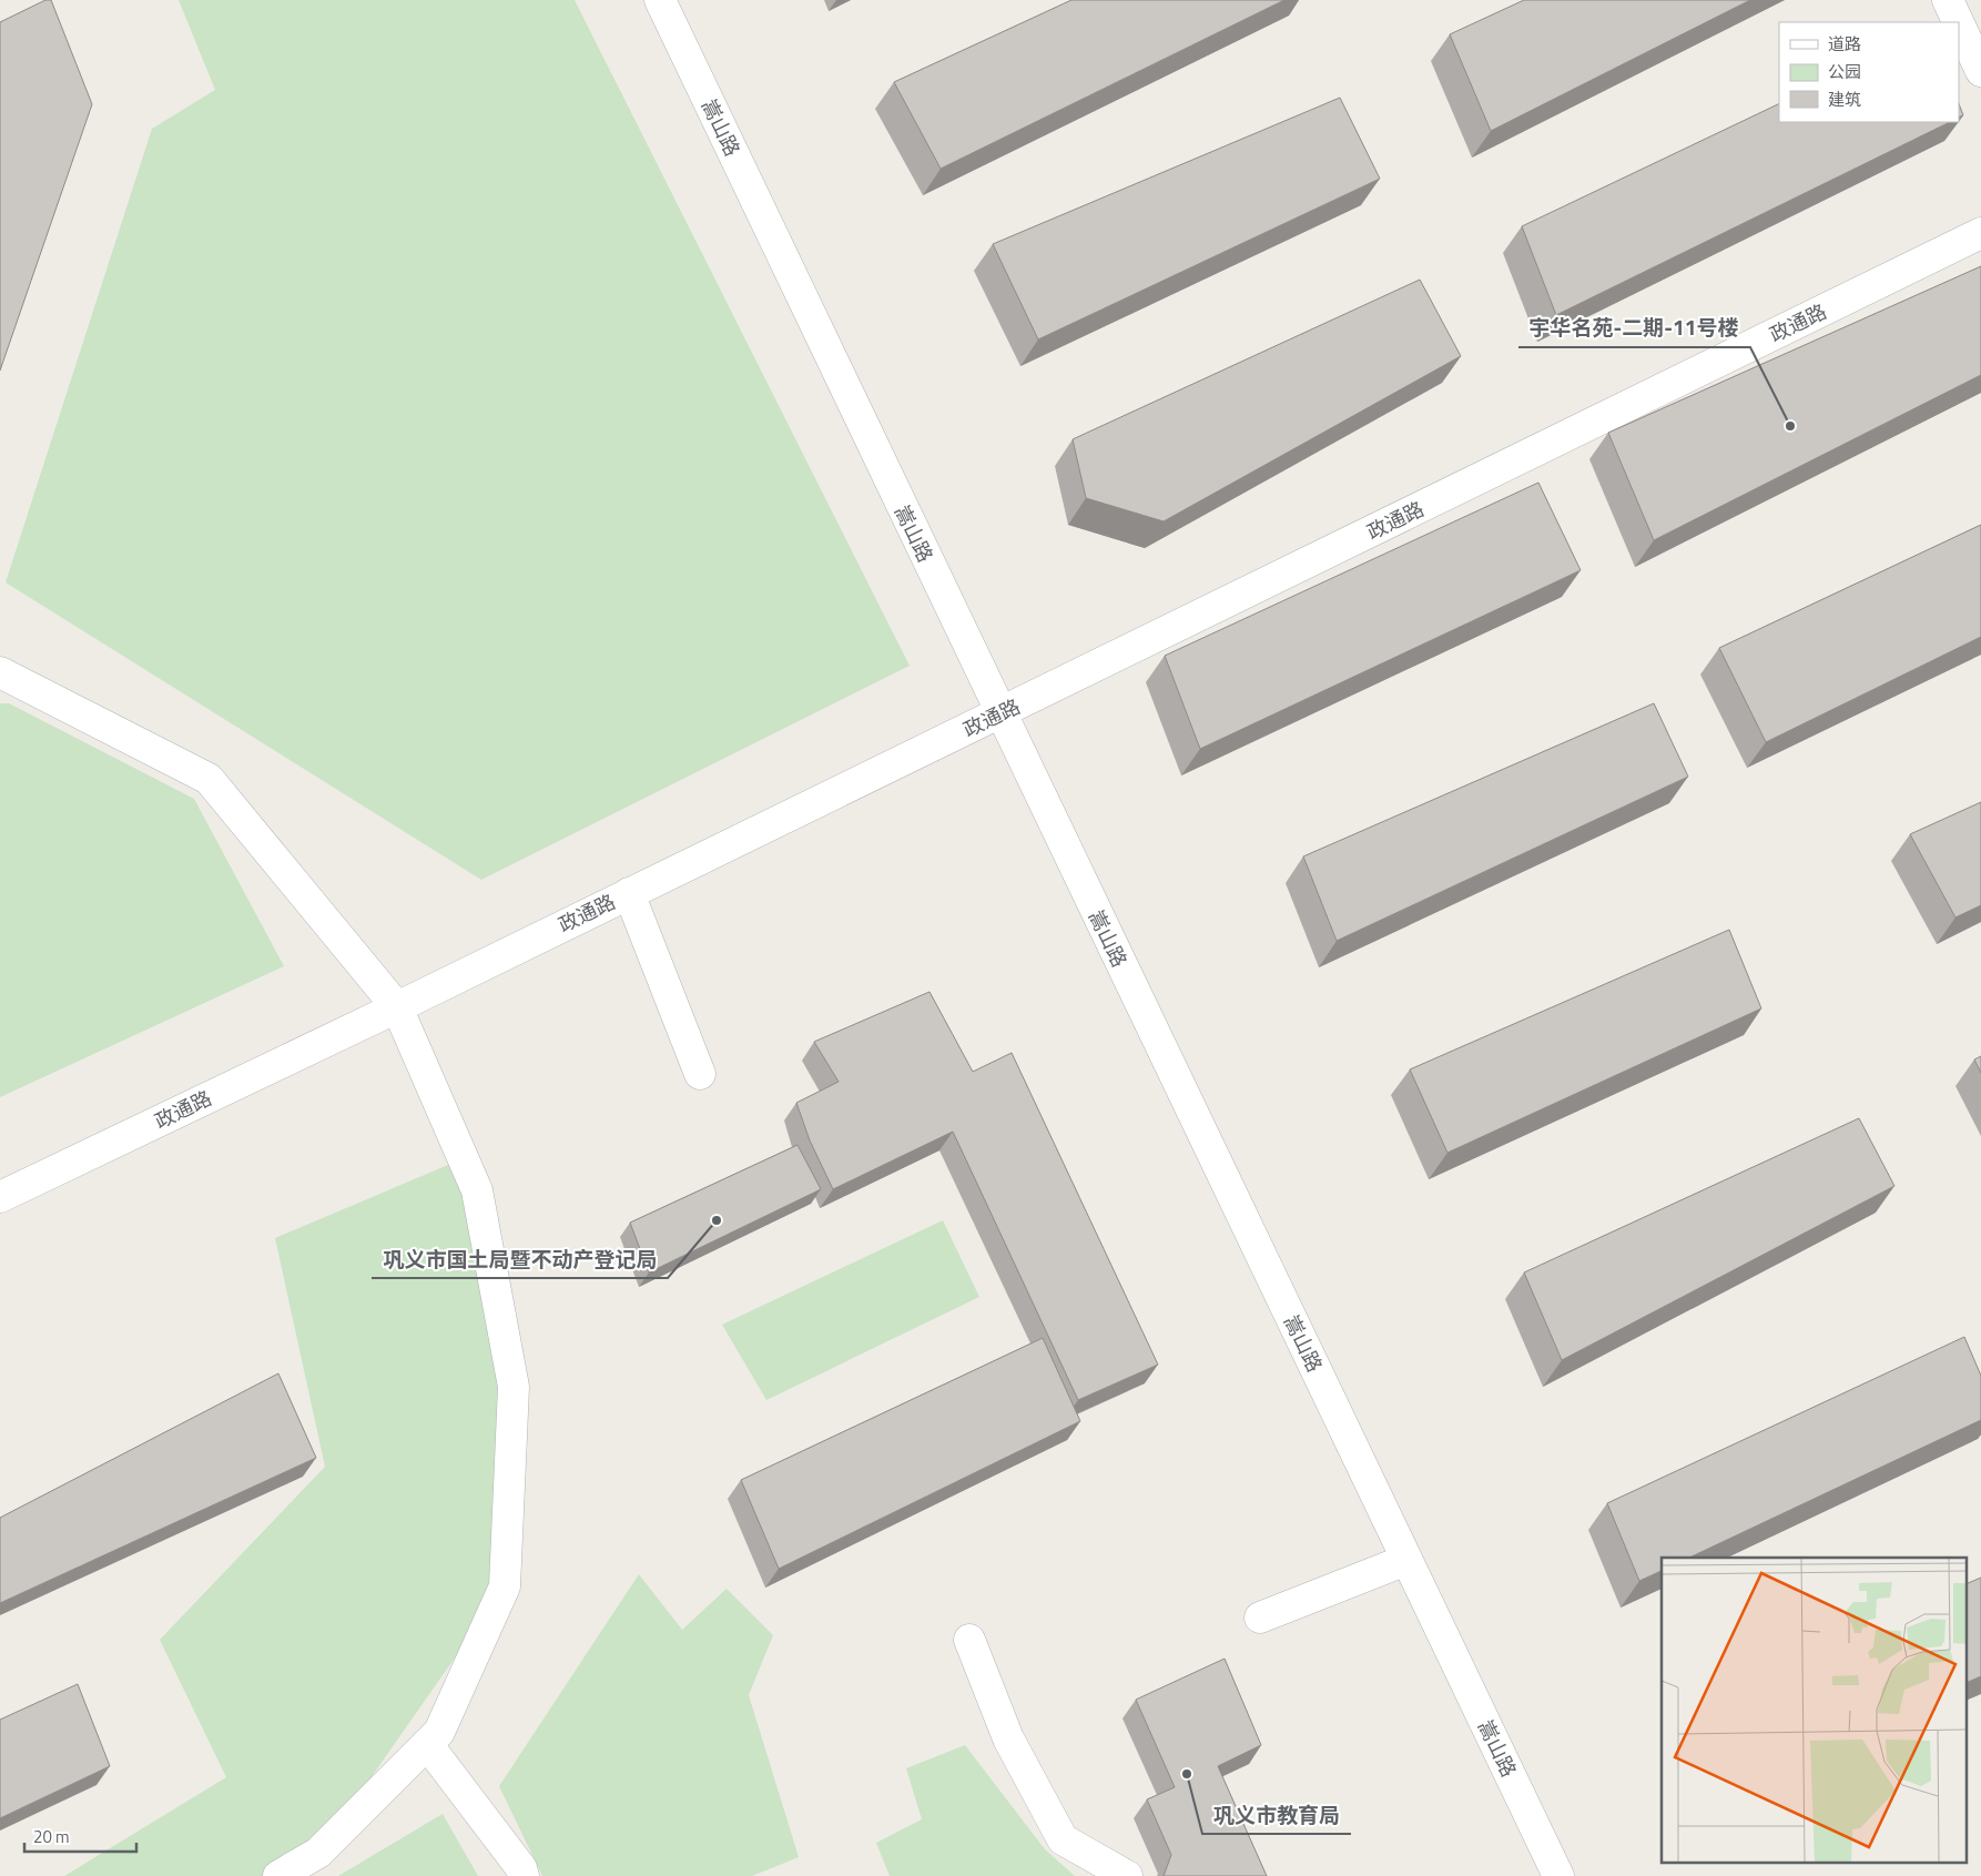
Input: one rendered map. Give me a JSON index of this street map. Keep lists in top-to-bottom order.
{
  "streets": {
    "street": ["嵩山路", "政通路"]
  },
  "crossings": [
    ["嵩山路", "政通路"]
  ],
  "places": ["宇华名苑-二期-11号楼", "巩义市国土局暨不动产登记局", "巩义市教育局"],
  "legend": ["道路", "公园", "建筑"],
  "scale_bar": "20 m"
}
